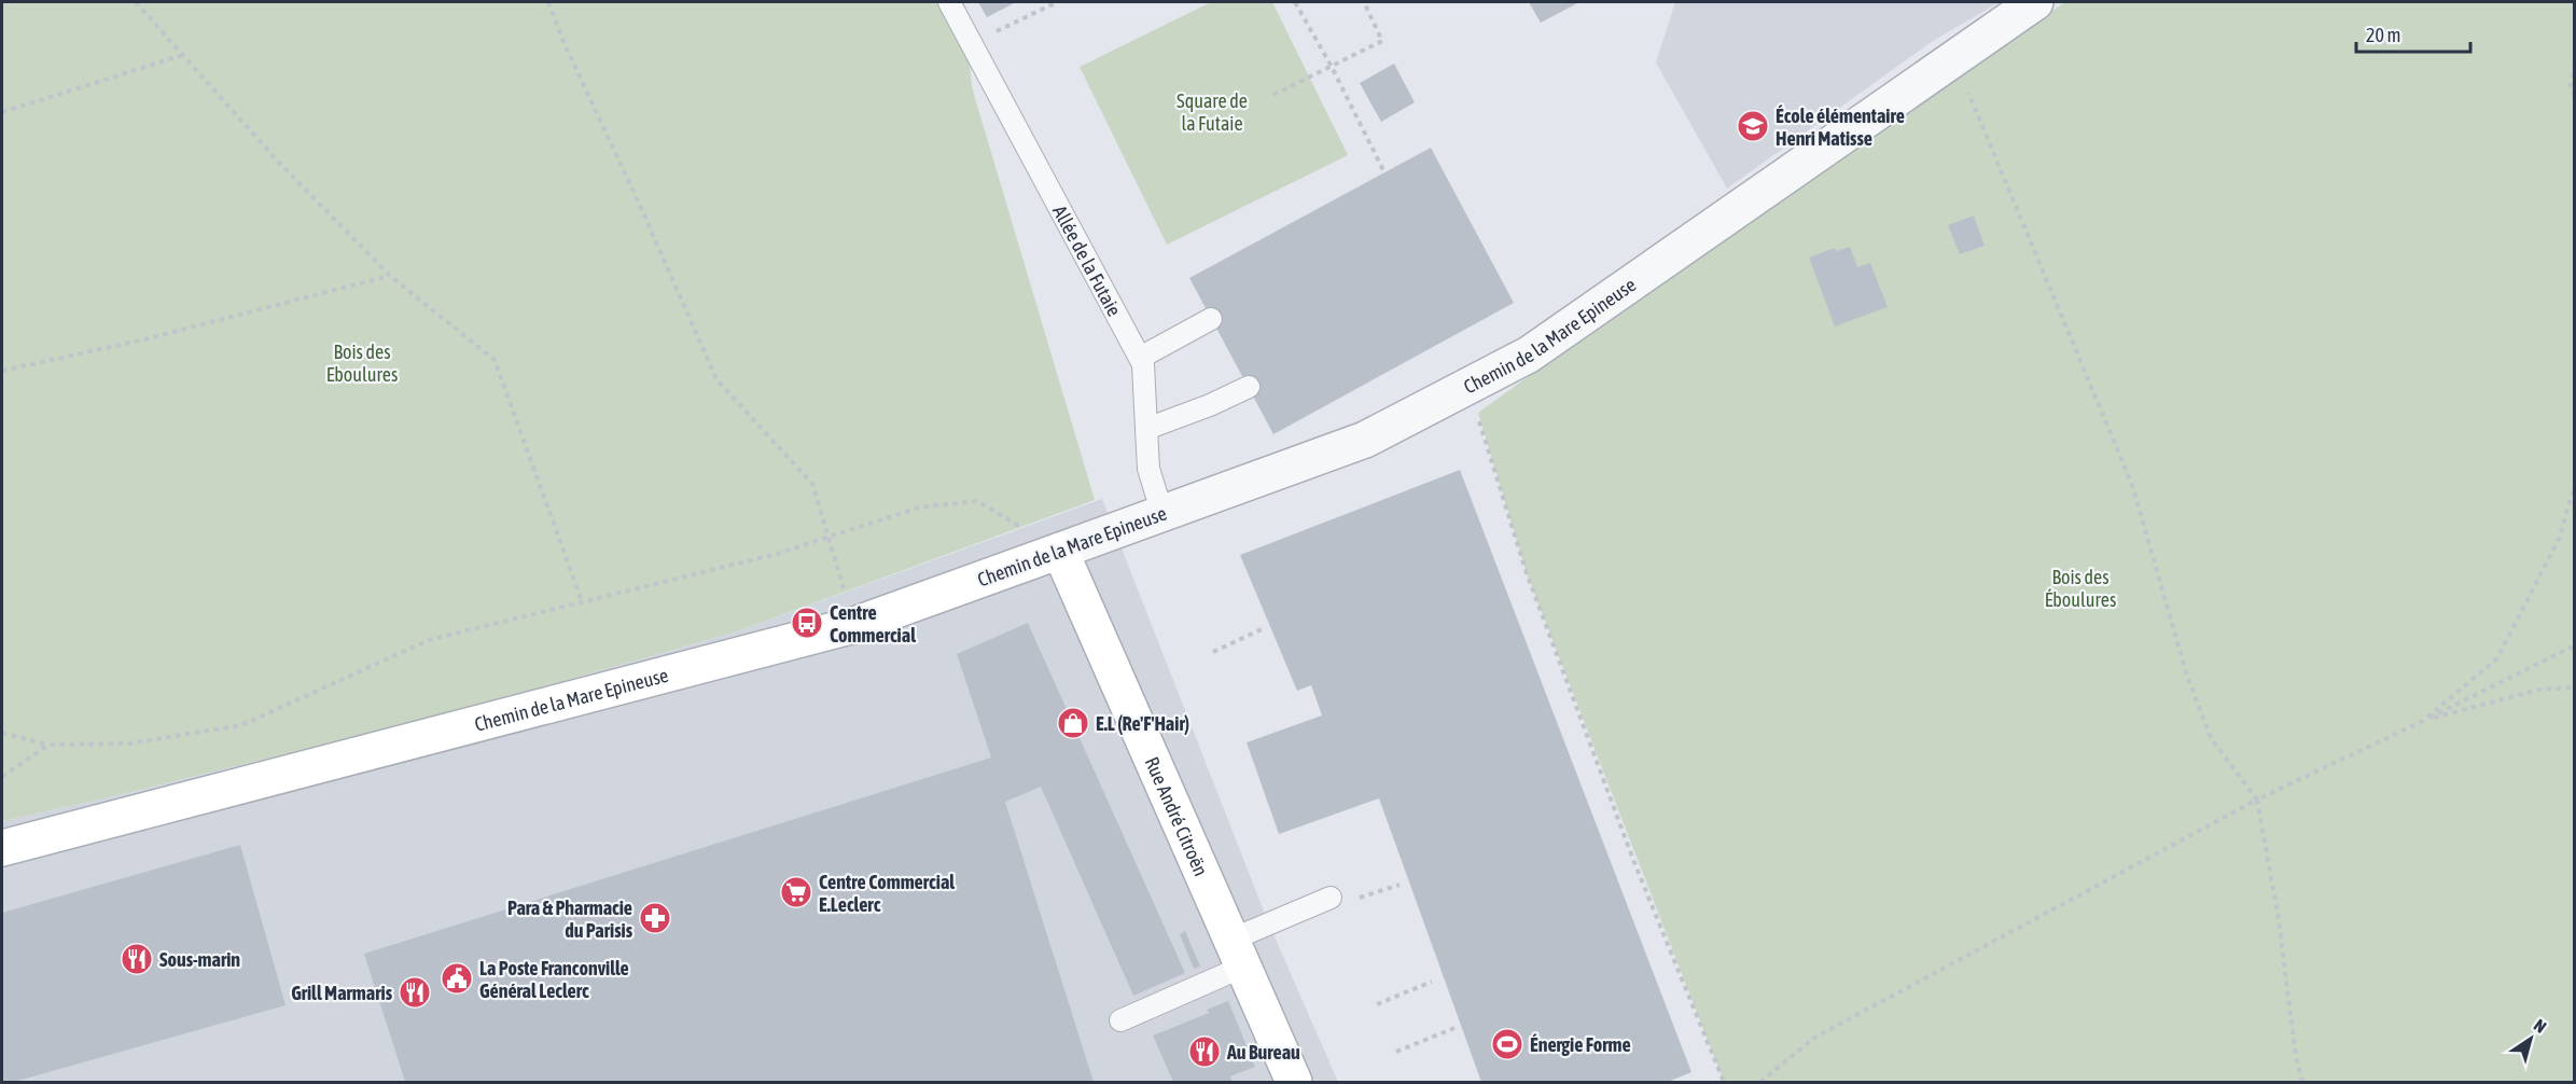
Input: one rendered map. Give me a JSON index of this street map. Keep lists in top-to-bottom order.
{
  "streets": {
    "main road": ["Chemin de la Mare Epineuse", "Rue André Citroën"],
    "lane": ["Allée de la Futaie"]
  },
  "crossings": [
    ["Allée de la Futaie", "Chemin de la Mare Epineuse"],
    ["Chemin de la Mare Epineuse", "Rue André Citroën"]
  ],
  "parks": ["Square de la Futaie", "Bois des Eboulures", "Bois des Éboulures"],
  "places": {
    "school or university": ["École élémentaire Henri Matisse"],
    "bus stop": ["Centre Commercial"],
    "shop": ["E.L (Re'F'Hair)"],
    "supermarket": ["Centre Commercial E.Leclerc"],
    "pharmacy": ["Para & Pharmacie du Parisis"],
    "restaurant": ["Sous-marin", "Grill Marmaris", "Au Bureau"],
    "public building": ["La Poste Franconville Général Leclerc"],
    "sports": ["Énergie Forme"]
  },
  "scale_bar": "20 m",
  "north": "top right"
}
